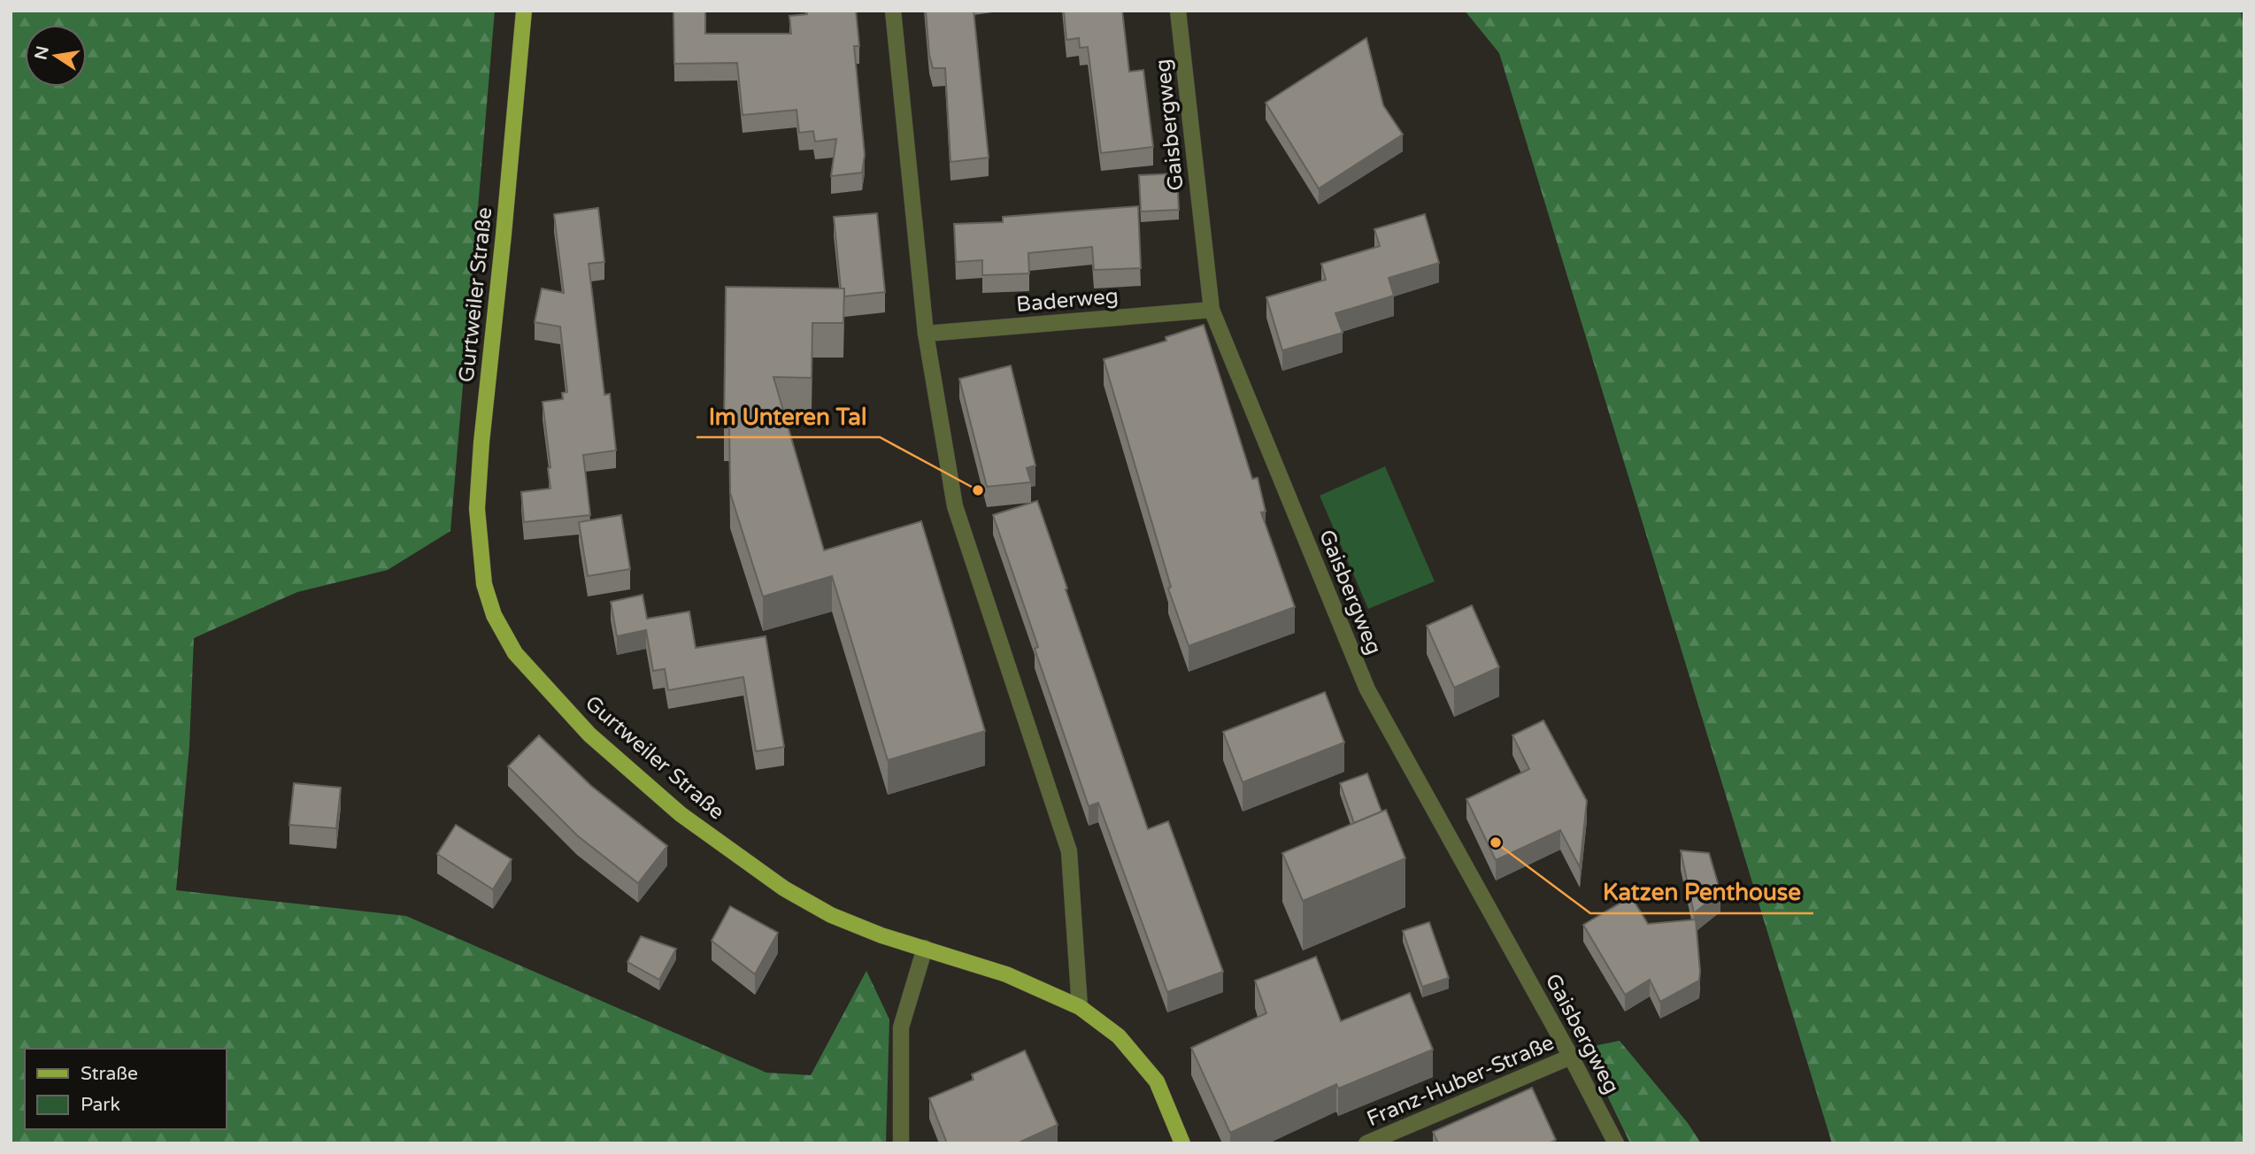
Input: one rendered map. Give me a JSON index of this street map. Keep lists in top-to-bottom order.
{
  "streets": {
    "main road": ["Gurtweiler Straße"],
    "street": ["Gaisbergweg", "Baderweg", "Franz-Huber-Straße"]
  },
  "crossings": [
    ["Gaisbergweg", "Baderweg"],
    ["Gaisbergweg", "Franz-Huber-Straße"]
  ],
  "places": ["Im Unteren Tal", "Katzen Penthouse"],
  "legend": ["Straße", "Park"],
  "north": "left"
}
